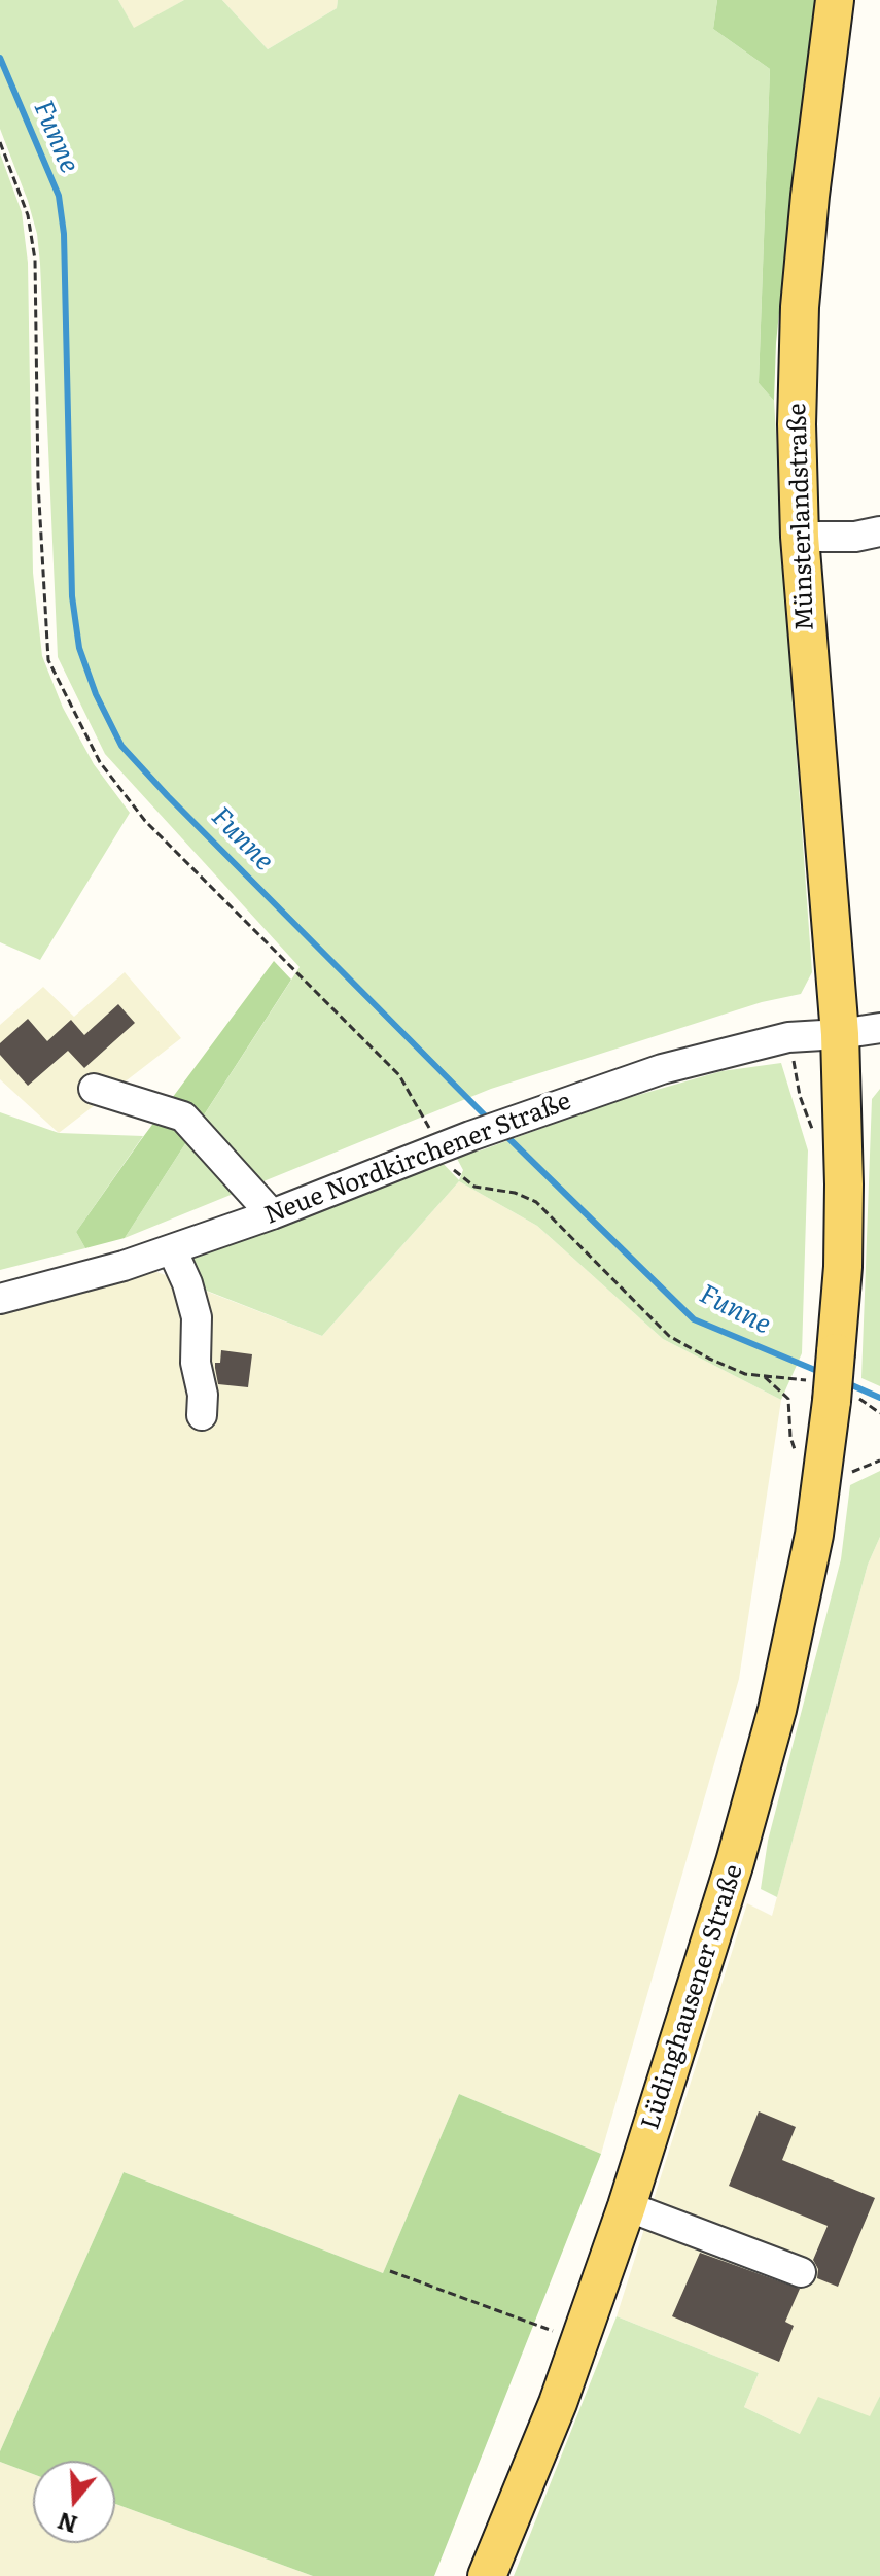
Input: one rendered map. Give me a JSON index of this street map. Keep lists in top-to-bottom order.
{
  "streets": {
    "main road": ["Münsterlandstraße", "Lüdinghausener Straße"],
    "street": ["Neue Nordkirchener Straße"]
  },
  "crossings": [
    ["Münsterlandstraße", "Neue Nordkirchener Straße"],
    ["Münsterlandstraße", "Lüdinghausener Straße"],
    ["Neue Nordkirchener Straße", "Lüdinghausener Straße"]
  ],
  "water": ["Funne"],
  "north": "bottom"
}
